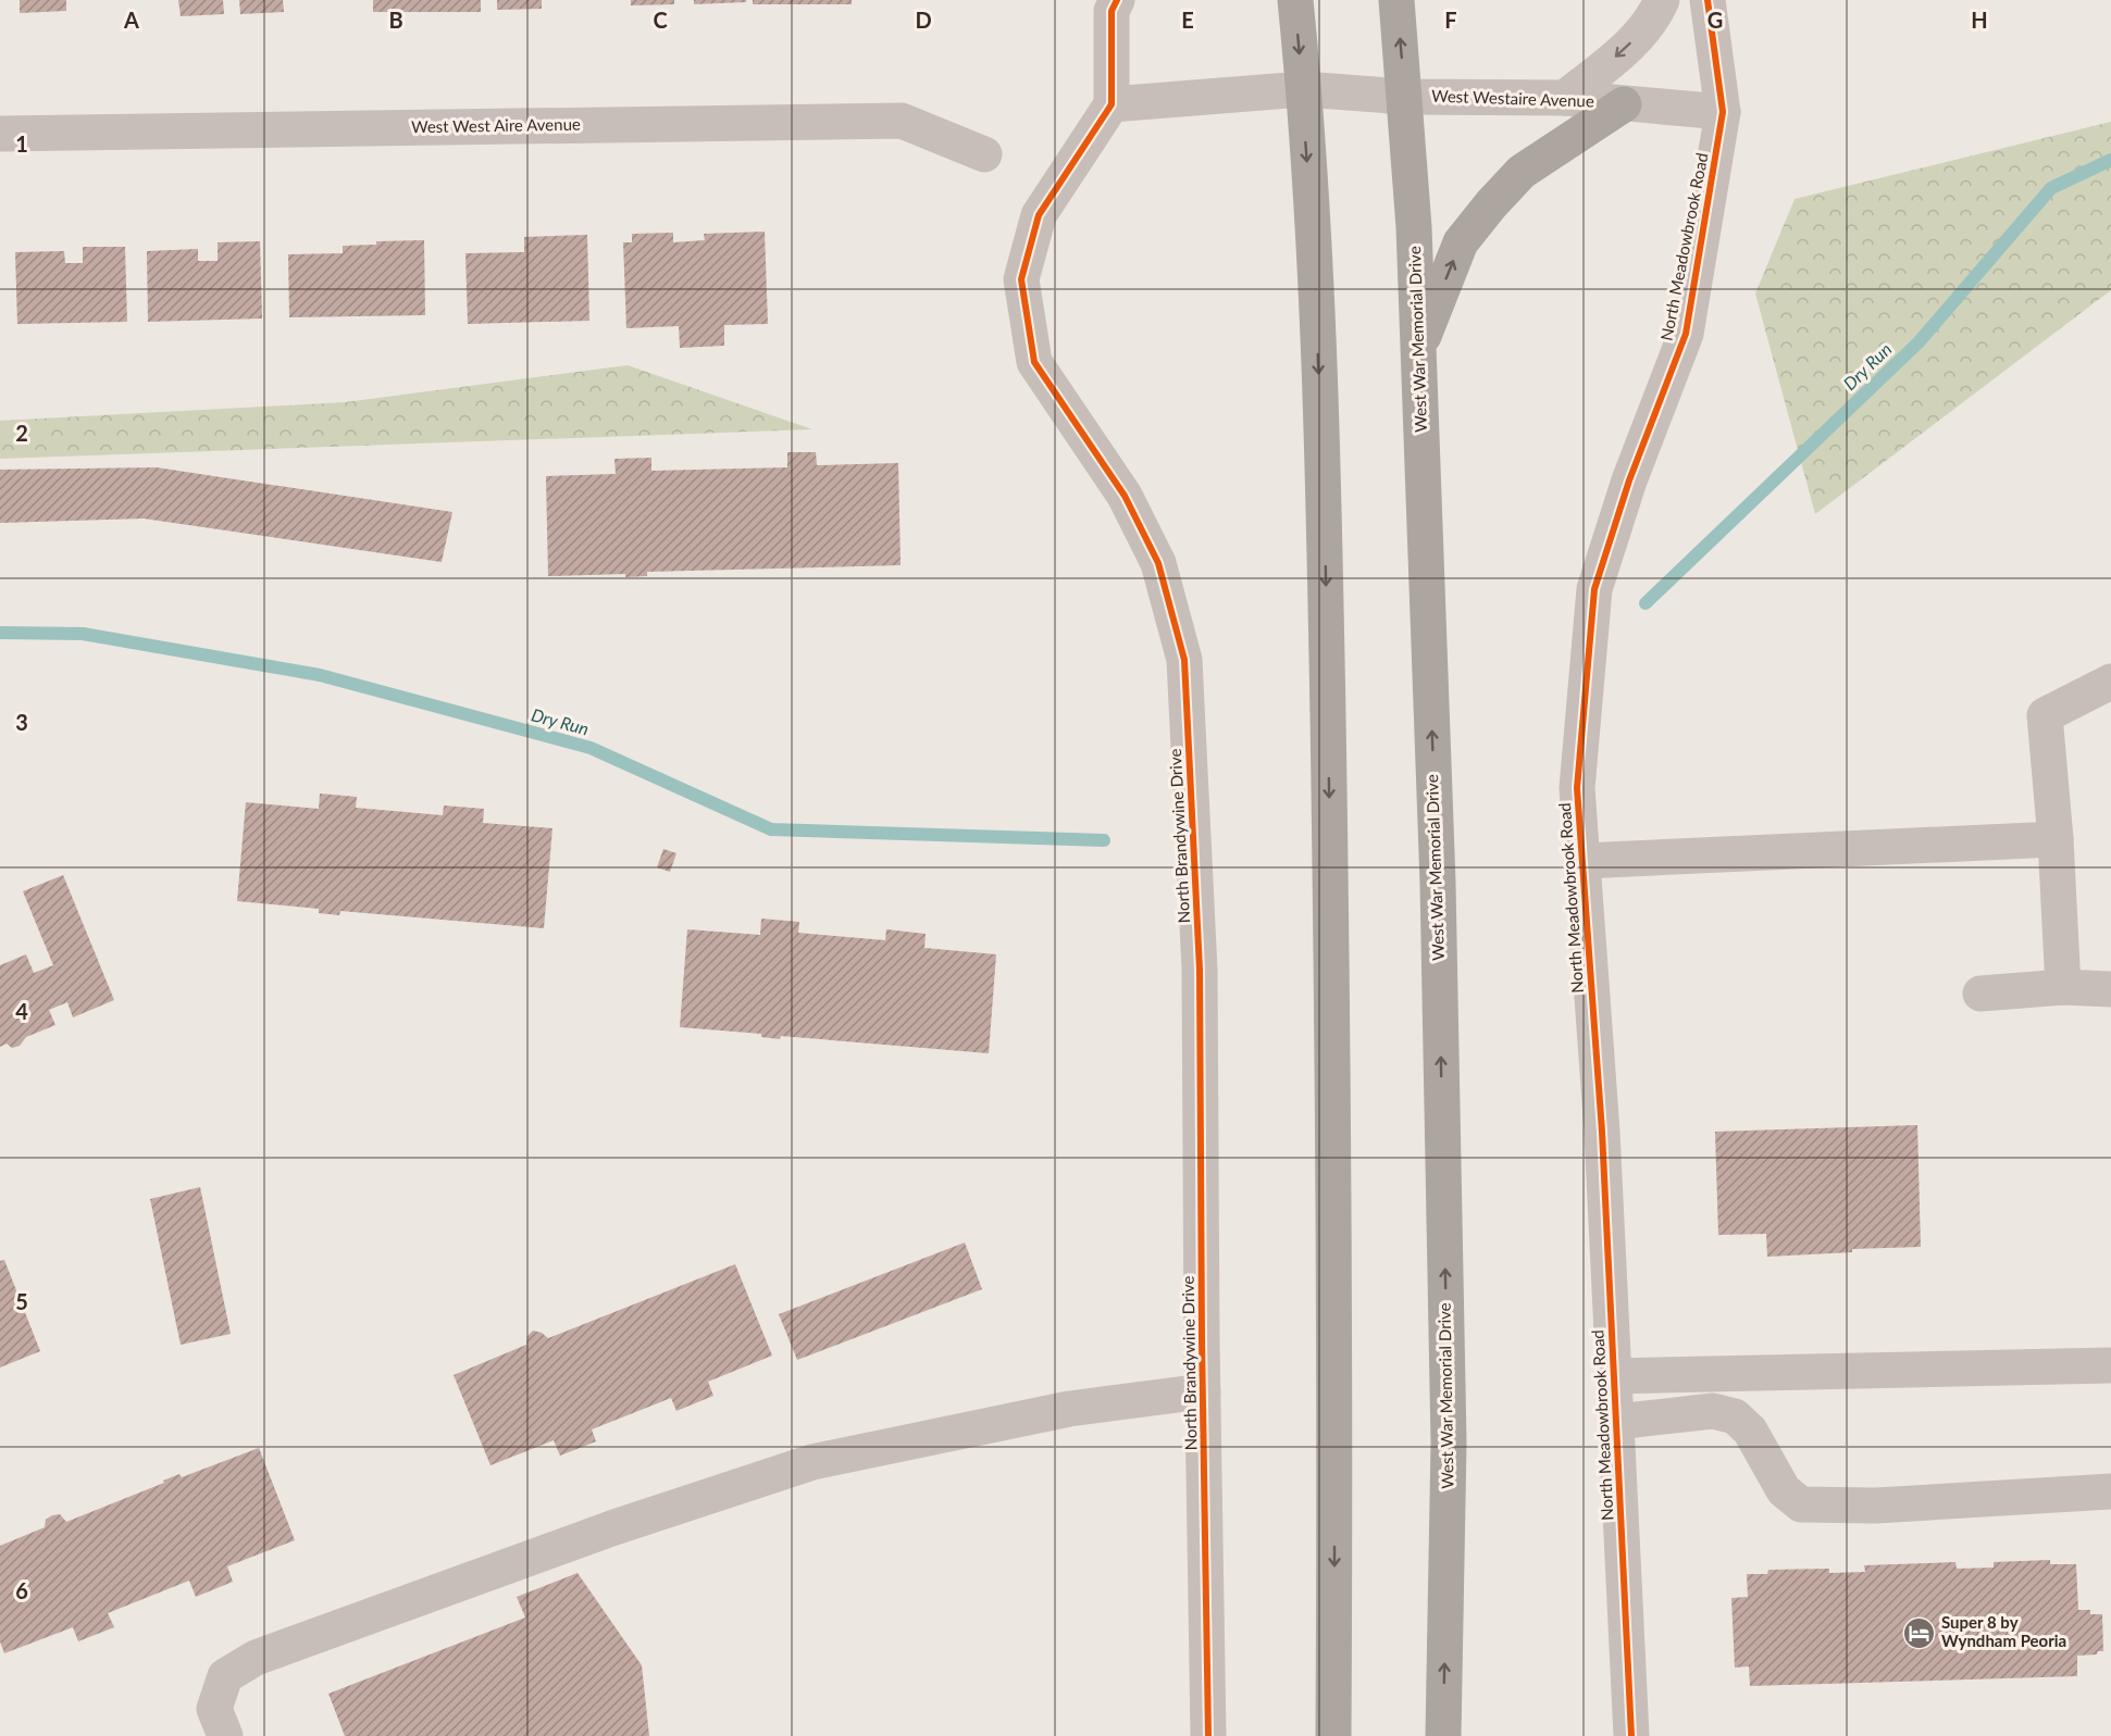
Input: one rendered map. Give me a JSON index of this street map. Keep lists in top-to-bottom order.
{
  "streets": {
    "highway": ["West War Memorial Drive"],
    "street": [
      "West Westaire Avenue",
      "West West Aire Avenue",
      "North Meadowbrook Road",
      "North Brandywine Drive"
    ]
  },
  "crossings": [
    ["West Westaire Avenue", "North Meadowbrook Road"],
    ["West Westaire Avenue", "West War Memorial Drive"]
  ],
  "water": ["Dry Run"],
  "places": {
    "hotel": ["Super 8 by Wyndham Peoria"]
  },
  "grid": {
    "columns": [
      "A",
      "B",
      "C",
      "D",
      "E",
      "F",
      "G",
      "H"
    ],
    "rows": [
      "1",
      "2",
      "3",
      "4",
      "5",
      "6"
    ]
  }
}
